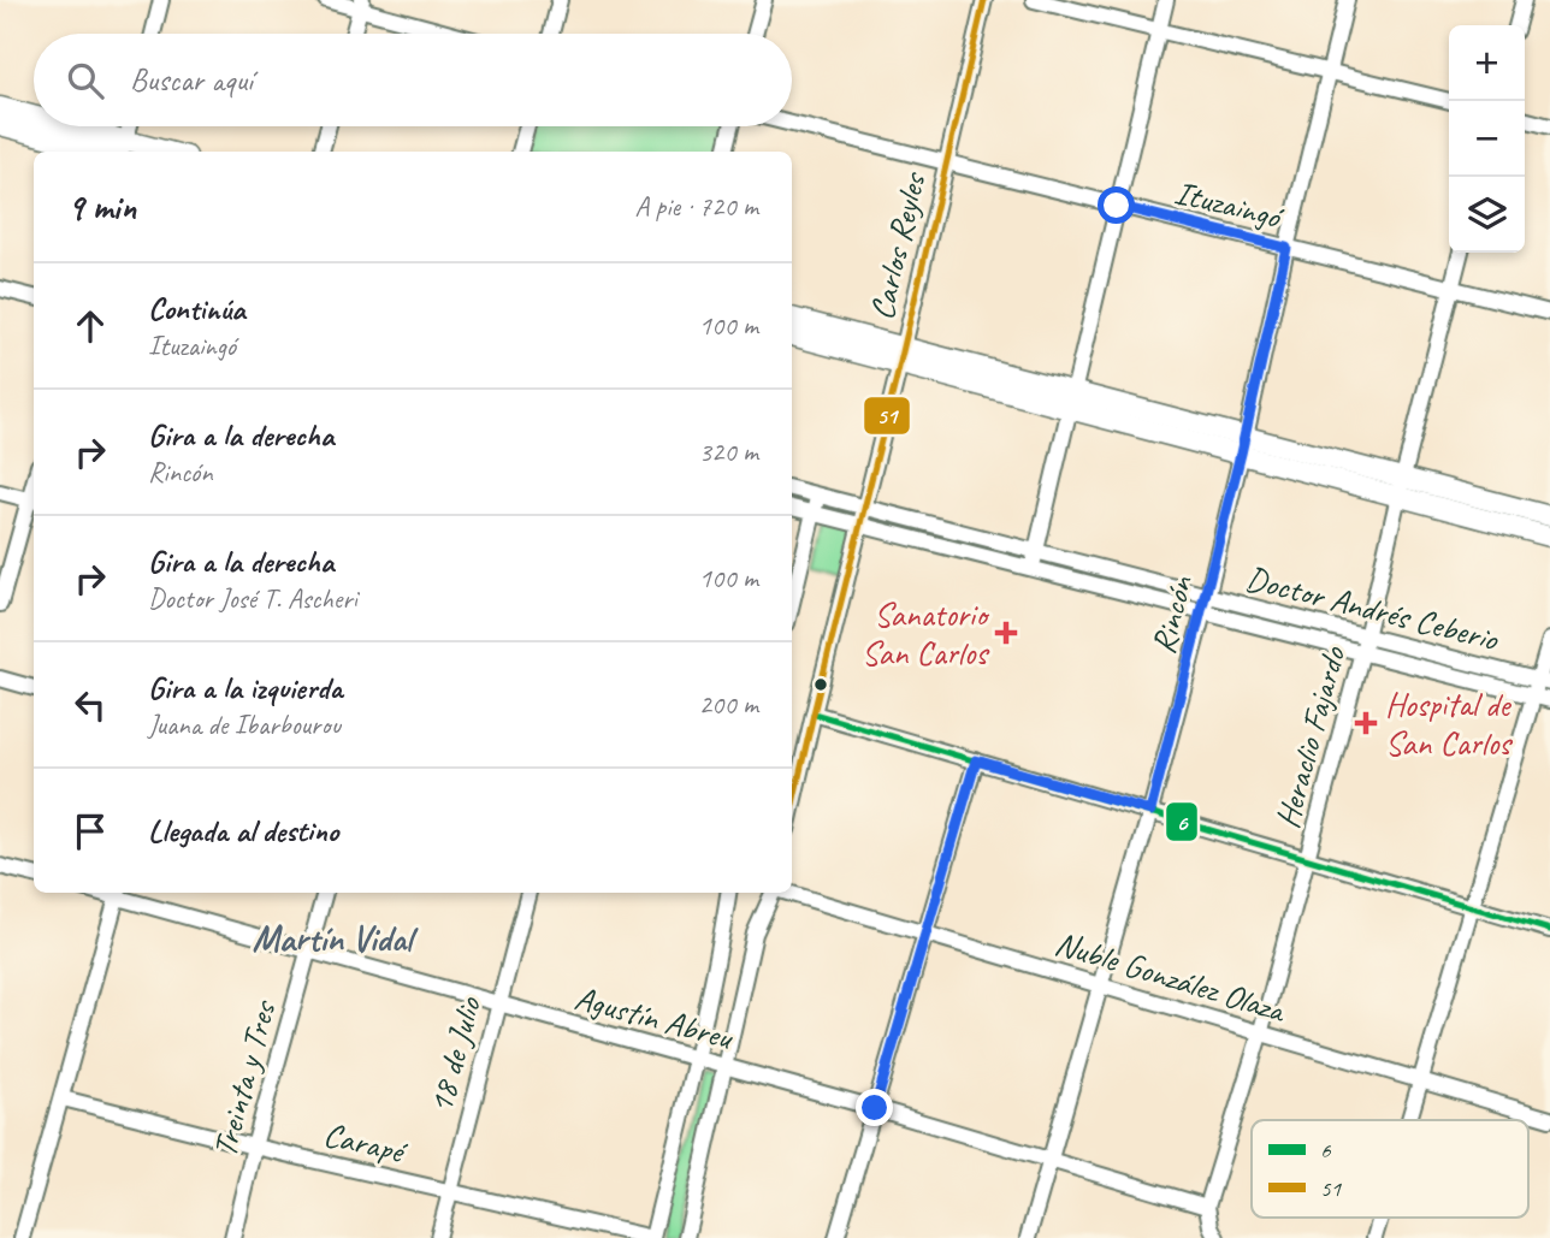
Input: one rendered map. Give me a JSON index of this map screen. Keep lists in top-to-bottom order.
{
  "streets": {
    "street": [
      "Ituzaingó",
      "Carlos Reyles",
      "Doctor Andrés Ceberio",
      "Rincón",
      "Heraclio Fajardo",
      "Nuble González Olaza",
      "Agustín Abreu",
      "18 de Julio",
      "Treinta y Tres",
      "Carapé"
    ]
  },
  "crossings": [
    ["Ituzaingó", "Carlos Reyles"],
    ["Ituzaingó", "Rincón"],
    ["Ituzaingó", "Heraclio Fajardo"],
    ["Carlos Reyles", "Doctor Andrés Ceberio"],
    ["Doctor Andrés Ceberio", "Rincón"],
    ["Doctor Andrés Ceberio", "Heraclio Fajardo"],
    ["Rincón", "Nuble González Olaza"],
    ["Rincón", "Agustín Abreu"],
    ["Heraclio Fajardo", "Nuble González Olaza"],
    ["Heraclio Fajardo", "Agustín Abreu"],
    ["Agustín Abreu", "18 de Julio"],
    ["Agustín Abreu", "Treinta y Tres"],
    ["18 de Julio", "Carapé"],
    ["Treinta y Tres", "Carapé"]
  ],
  "districts": ["Martín Vidal"],
  "places": {
    "health": ["Sanatorio San Carlos", "Hospital de San Carlos"]
  },
  "lines": ["transit line 51", "transit line 6"],
  "legend": ["6", "51"],
  "page": {
    "map_buttons": ["+", "−"],
    "search": "Buscar aquí",
    "heading": ["9 min", "A pie · 720 m"],
    "list": [
      ["Continúa", "Ituzaingó", "100 m"],
      ["Gira a la derecha", "Rincón", "320 m"],
      ["Gira a la derecha", "Doctor José T. Ascheri", "100 m"],
      ["Gira a la izquierda", "Juana de Ibarbourou", "200 m"],
      "Llegada al destino"
    ]
  }
}
